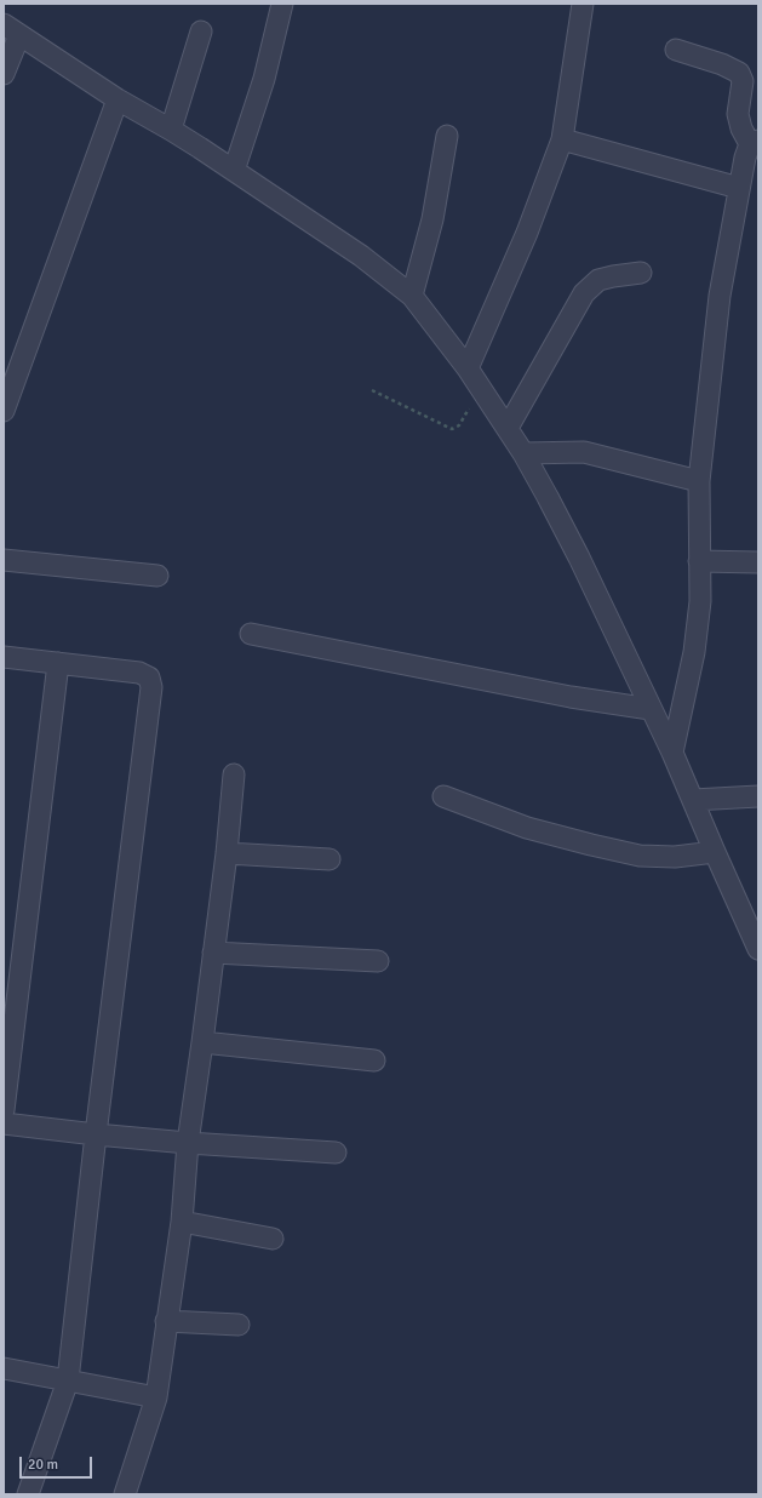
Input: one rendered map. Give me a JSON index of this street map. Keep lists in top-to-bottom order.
{
  "scale_bar": "20 m"
}
